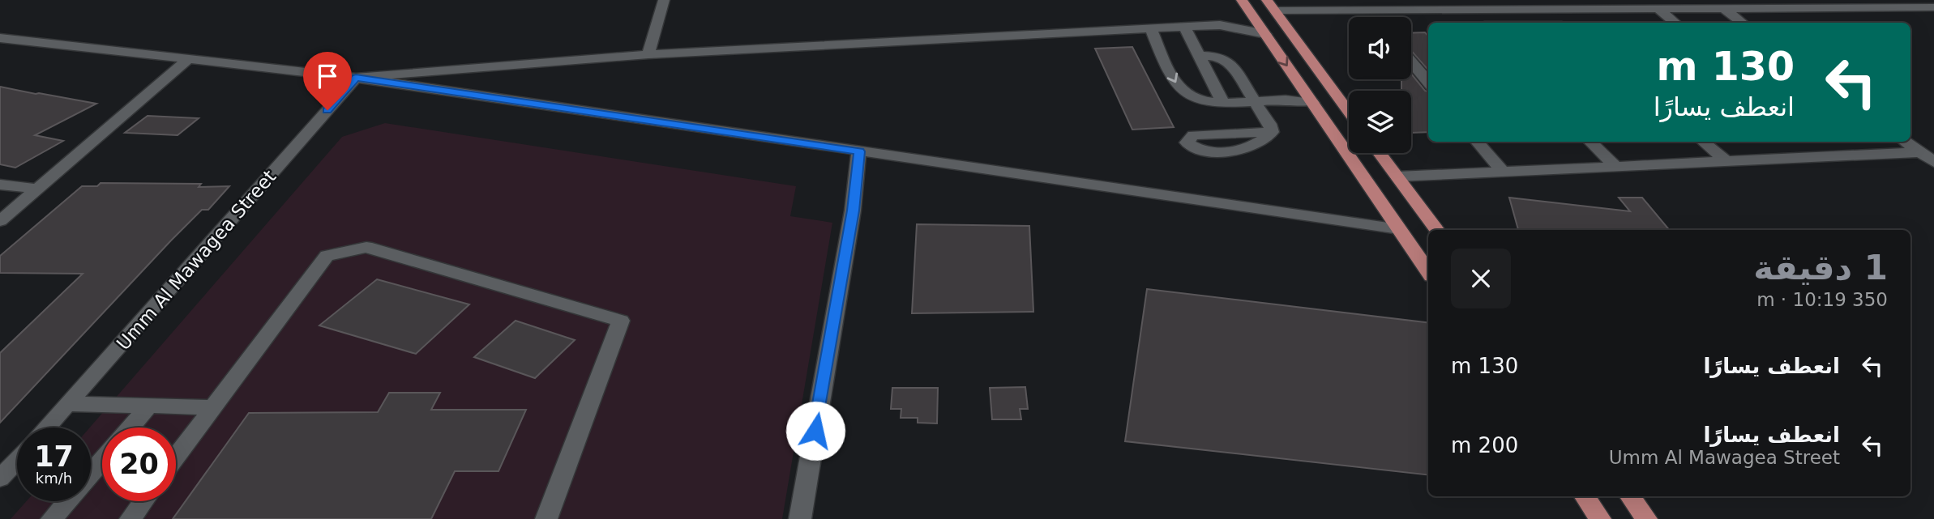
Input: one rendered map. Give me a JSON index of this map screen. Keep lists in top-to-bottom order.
{
  "streets": {
    "street": ["Umm Al Mawagea Street"]
  },
  "page": {
    "turn": ["130 m", "انعطف يسارًا"],
    "heading": ["1 دقيقة", "350 m · 10:19"],
    "list": [
      {
        "name": "انعطف يسارًا",
        "value": "130 m"
      },
      {
        "name": "انعطف يسارًا",
        "note": "Umm Al Mawagea Street",
        "value": "200 m"
      }
    ],
    "speed": "17 km/h",
    "limit": "20"
  }
}
